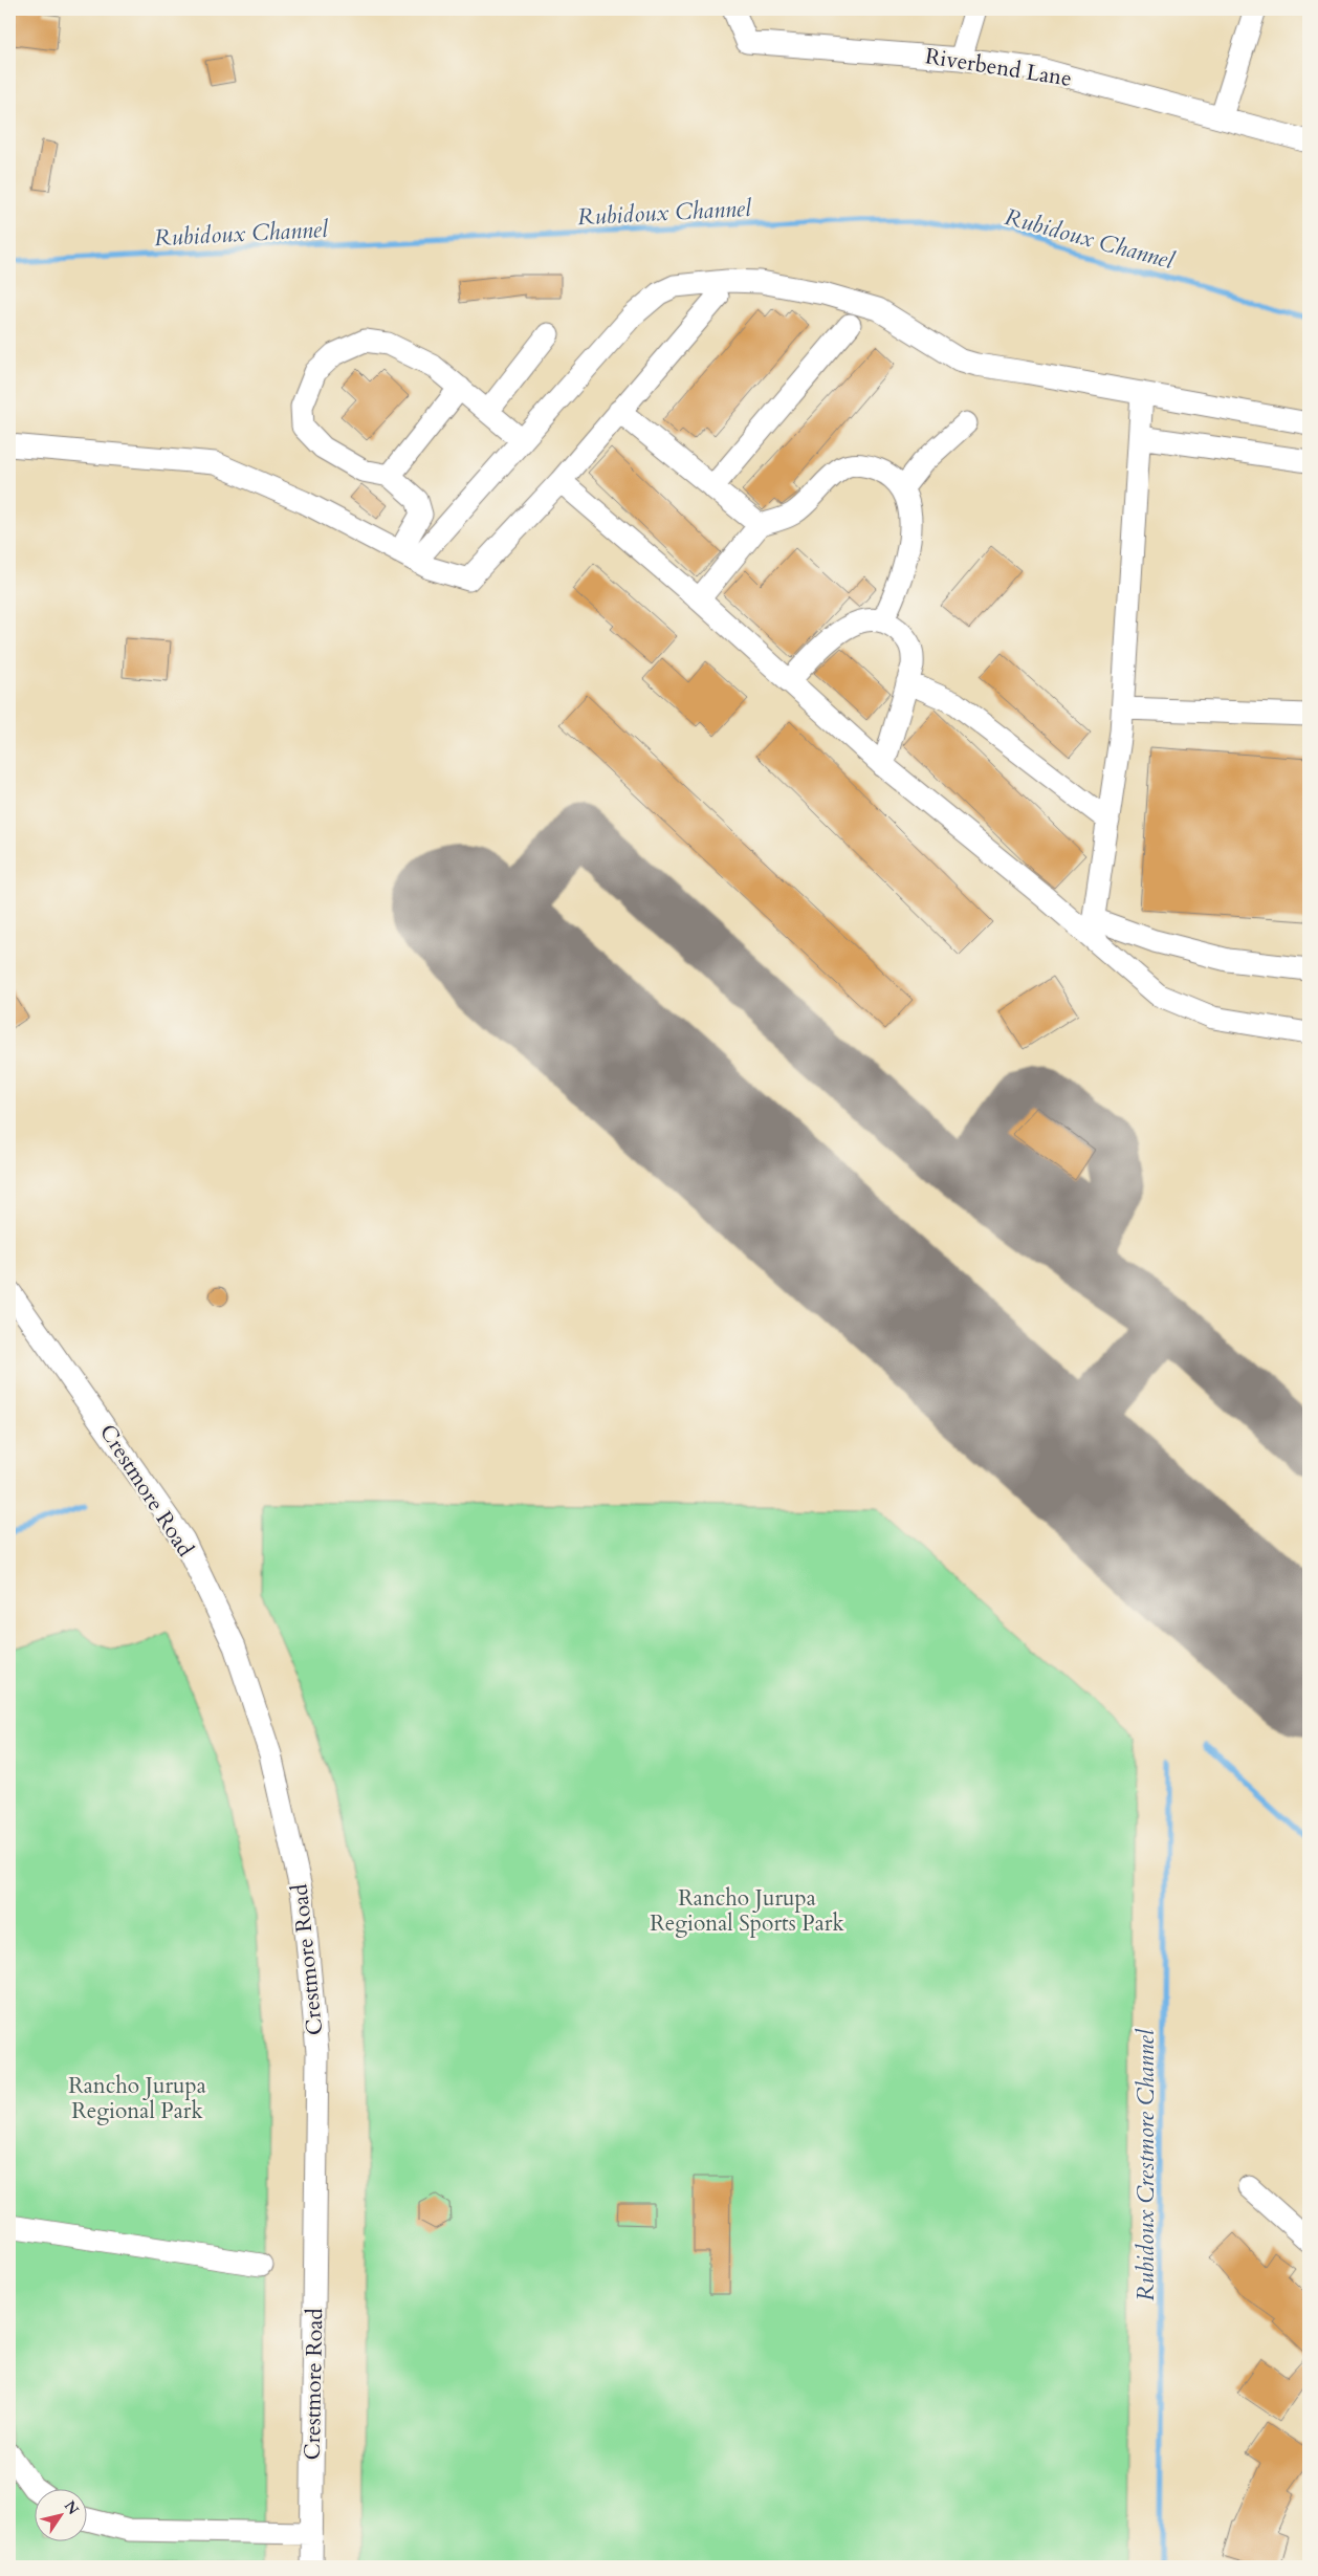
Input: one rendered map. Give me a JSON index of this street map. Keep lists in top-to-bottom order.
{
  "streets": {
    "street": ["Riverbend Lane", "Crestmore Road"]
  },
  "water": ["Rubidoux Channel", "Rubidoux Crestmore Channel"],
  "parks": ["Rancho Jurupa Regional Sports Park", "Rancho Jurupa Regional Park"],
  "north": "top right"
}
